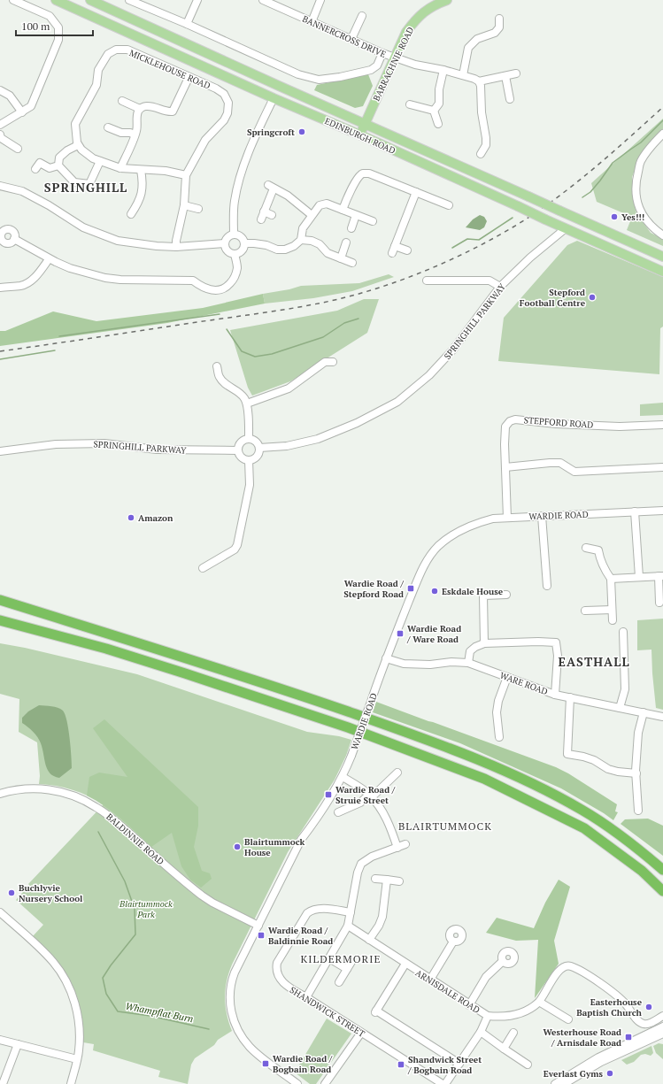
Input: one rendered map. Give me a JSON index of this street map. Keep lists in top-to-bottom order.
{
  "streets": {
    "main road": ["BARRACHNIE ROAD", "EDINBURGH ROAD"],
    "street": [
      "BANNERCROSS DRIVE",
      "MICKLEHOUSE ROAD",
      "SPRINGHILL PARKWAY",
      "STEPFORD ROAD",
      "WARDIE ROAD",
      "WARE ROAD",
      "BALDINNIE ROAD",
      "ARNISDALE ROAD",
      "SHANDWICK STREET"
    ]
  },
  "crossings": [
    ["BANNERCROSS DRIVE", "BARRACHNIE ROAD"],
    ["BARRACHNIE ROAD", "EDINBURGH ROAD"],
    ["EDINBURGH ROAD", "SPRINGHILL PARKWAY"],
    ["STEPFORD ROAD", "WARDIE ROAD"],
    ["WARDIE ROAD", "WARE ROAD"],
    ["WARDIE ROAD", "BALDINNIE ROAD"]
  ],
  "districts": [
    "SPRINGHILL",
    "EASTHALL",
    "BLAIRTUMMOCK",
    "KILDERMORIE"
  ],
  "water": ["Whampflat Burn"],
  "parks": ["Blairtummock Park"],
  "places": {
    "other": [
      "Springcroft",
      "Yes!!!",
      "Stepford Football Centre",
      "Amazon",
      "Eskdale House",
      "Blairtummock House",
      "Buchlyvie Nursery School",
      "Easterhouse Baptish Church",
      "Everlast Gyms"
    ],
    "transit": [
      "Wardie Road / Stepford Road",
      "Wardie Road / Ware Road",
      "Wardie Road / Struie Street",
      "Wardie Road / Baldinnie Road",
      "Westerhouse Road / Arnisdale Road",
      "Wardie Road / Bogbain Road",
      "Shandwick Street / Bogbain Road"
    ]
  },
  "scale_bar": "100 m"
}
